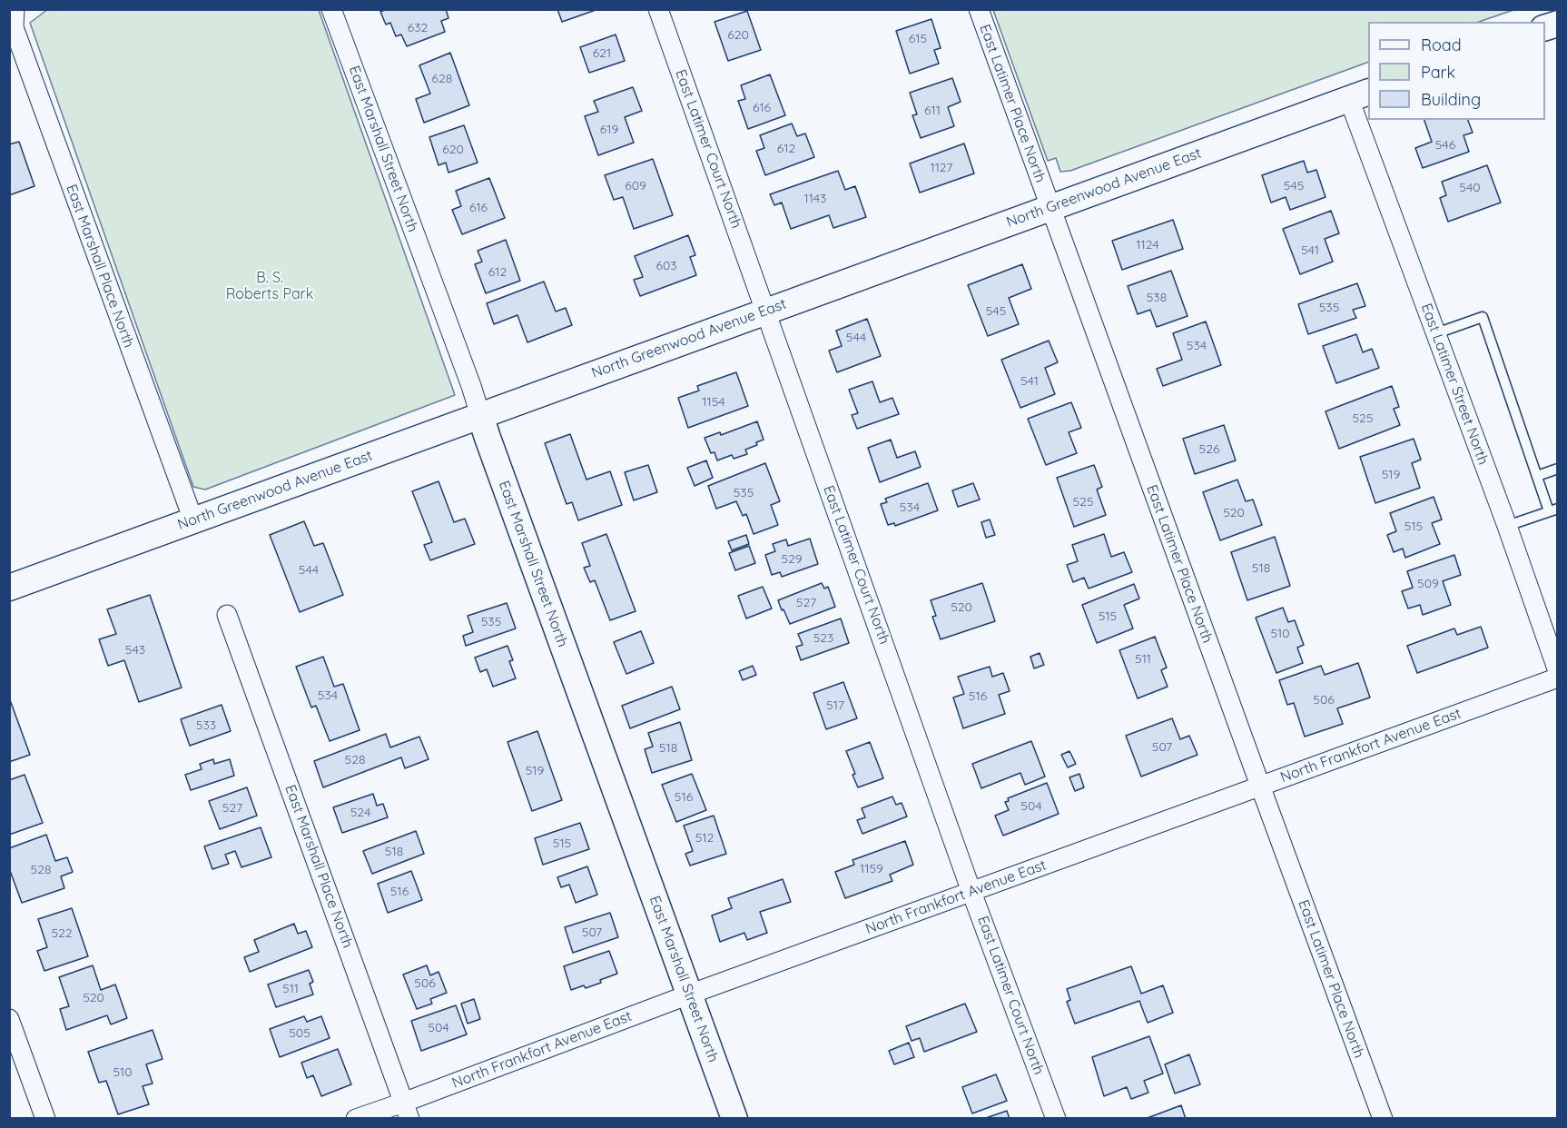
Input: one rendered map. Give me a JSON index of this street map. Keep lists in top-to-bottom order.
{
  "streets": {
    "street": [
      "East Latimer Place North",
      "East Marshall Street North",
      "East Latimer Court North",
      "North Greenwood Avenue East",
      "East Marshall Place North",
      "East Latimer Street North",
      "North Frankfort Avenue East"
    ]
  },
  "crossings": [
    ["East Latimer Place North", "North Greenwood Avenue East"],
    ["East Latimer Place North", "North Frankfort Avenue East"],
    ["East Marshall Street North", "North Greenwood Avenue East"],
    ["East Marshall Street North", "North Frankfort Avenue East"],
    ["East Latimer Court North", "North Greenwood Avenue East"],
    ["East Latimer Court North", "North Frankfort Avenue East"],
    ["North Greenwood Avenue East", "East Marshall Place North"],
    ["North Greenwood Avenue East", "East Latimer Street North"],
    ["East Marshall Place North", "North Frankfort Avenue East"]
  ],
  "parks": ["B. S. Roberts Park"],
  "house_numbers": [
    "632",
    "620",
    "615",
    "621",
    "628",
    "616",
    "611",
    "619",
    "546",
    "612",
    "620",
    "1127",
    "609",
    "545",
    "540",
    "1143",
    "616",
    "1124",
    "541",
    "603",
    "612",
    "538",
    "535",
    "545",
    "544",
    "534",
    "541",
    "1154",
    "525",
    "526",
    "519",
    "535",
    "525",
    "534",
    "520",
    "515",
    "529",
    "518",
    "544",
    "509",
    "527",
    "520",
    "515",
    "535",
    "510",
    "523",
    "543",
    "511",
    "534",
    "516",
    "506",
    "517",
    "533",
    "507",
    "518",
    "528",
    "519",
    "516",
    "504",
    "527",
    "524",
    "512",
    "515",
    "518",
    "1159",
    "528",
    "516",
    "507",
    "522",
    "506",
    "511",
    "520",
    "504",
    "505",
    "510"
  ],
  "legend": ["Road", "Park", "Building"]
}
